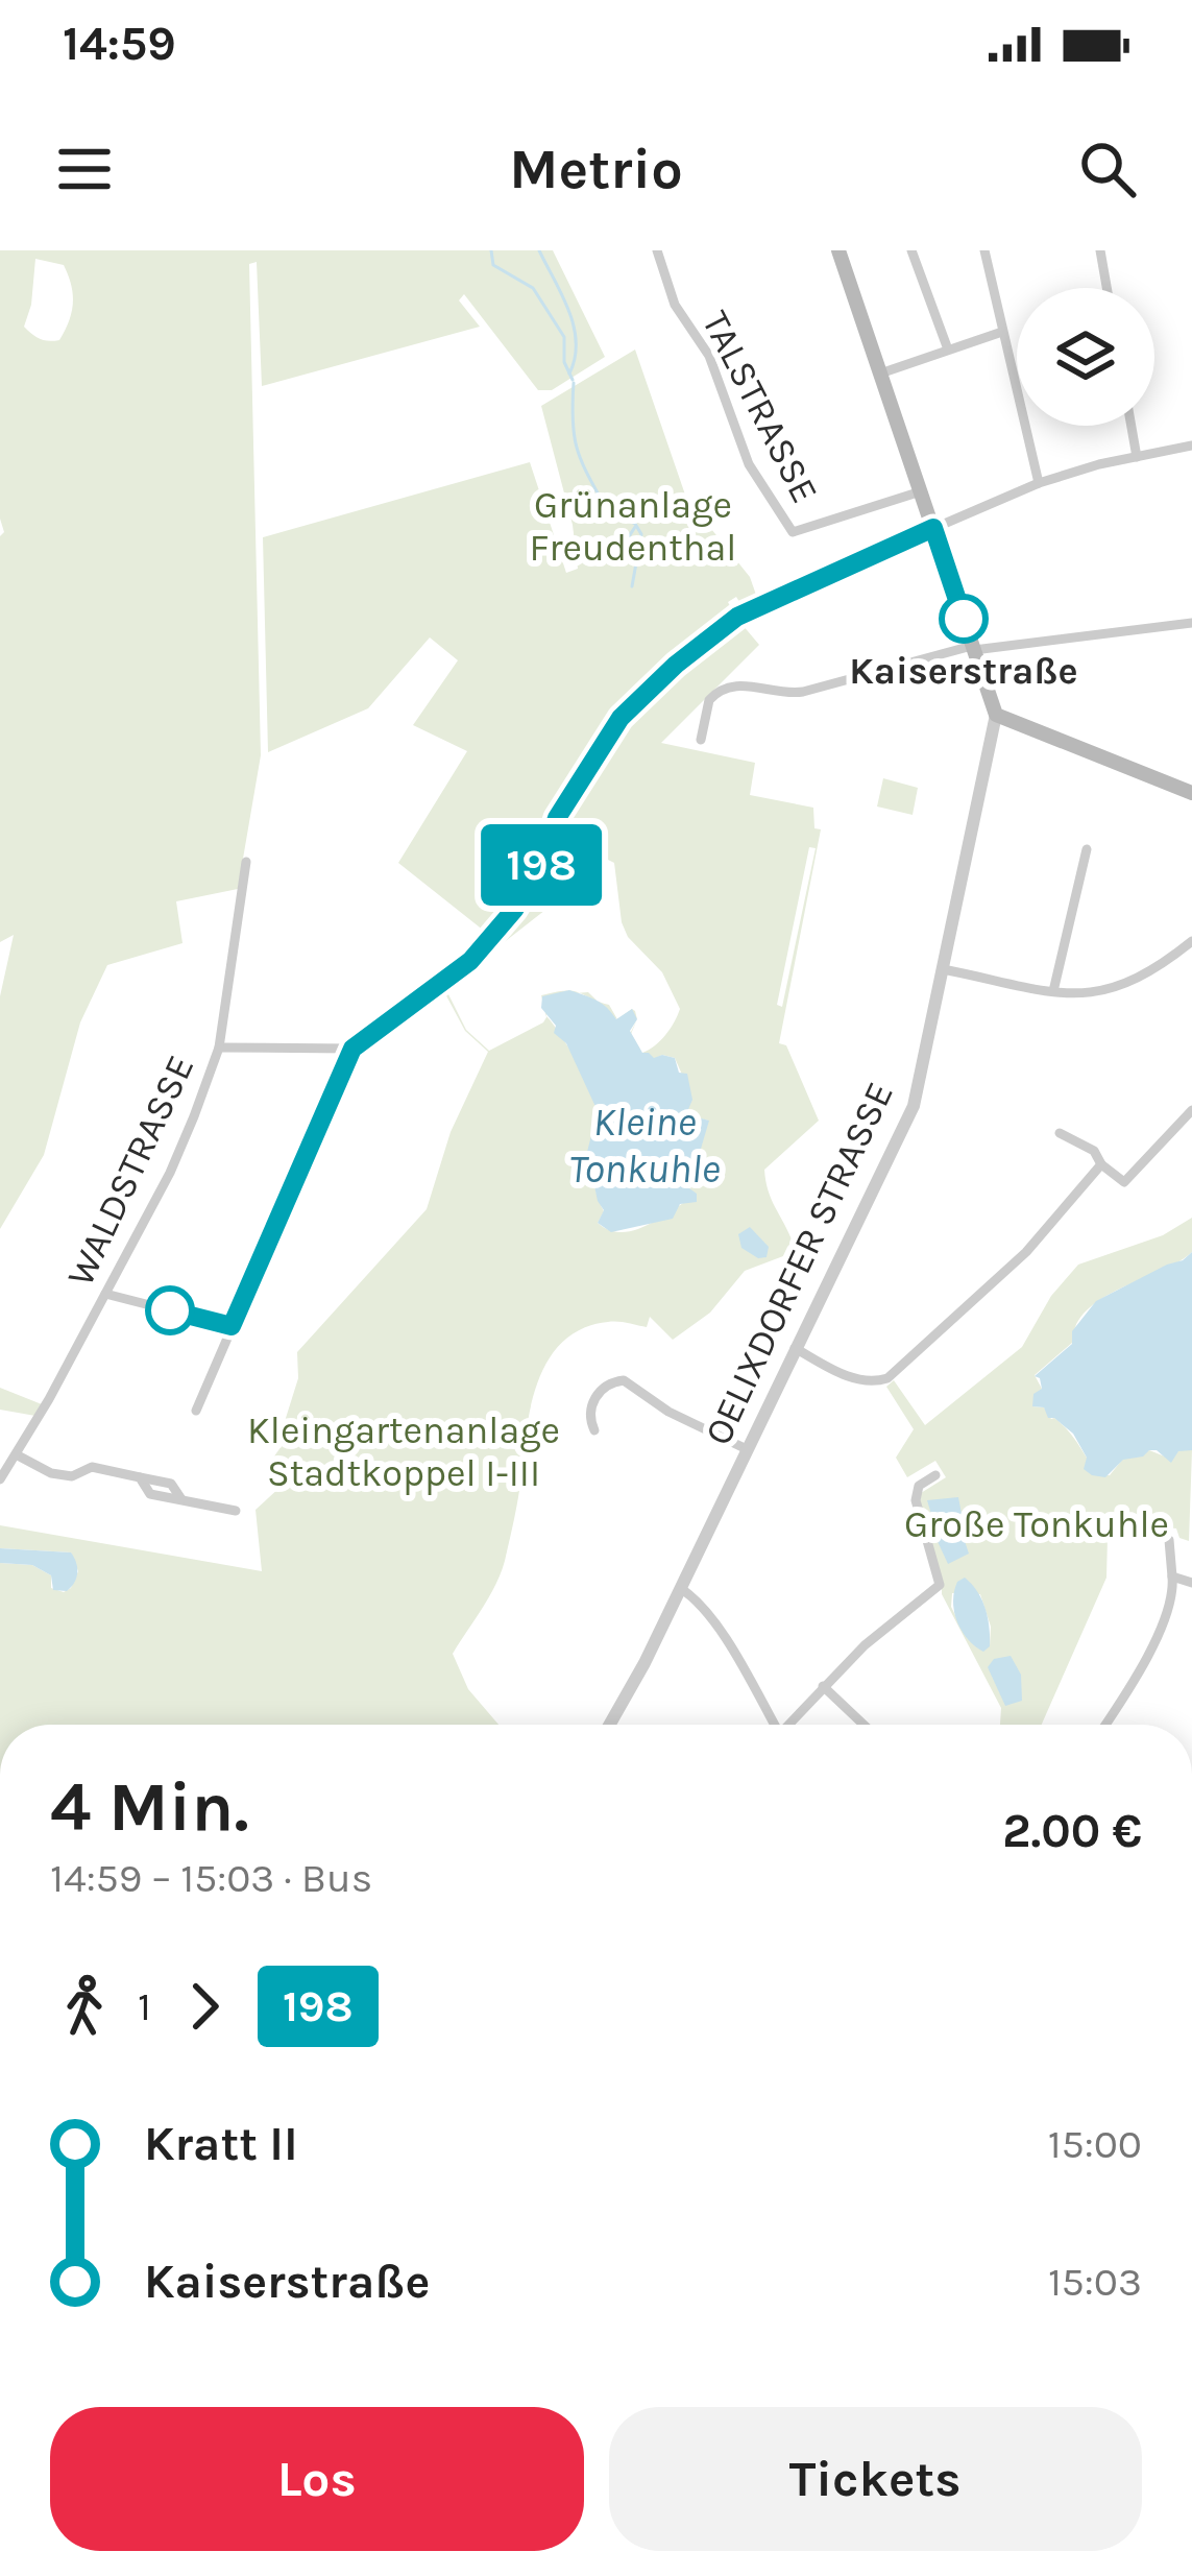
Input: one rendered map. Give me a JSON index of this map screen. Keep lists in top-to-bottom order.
{
  "streets": {
    "street": ["TALSTRASSE", "WALDSTRASSE", "OELIXDORFER STRASSE"]
  },
  "water": ["Kleine Tonkuhle"],
  "parks": ["Grünanlage Freudenthal", "Kleingartenanlage Stadtkoppel I-III", "Große Tonkuhle"],
  "places": ["Kaiserstraße"],
  "lines": ["bus line 198"],
  "page": {
    "status": "14:59",
    "header": "Metrio",
    "on_map": "198",
    "heading": ["4 Min.", "14:59 – 15:03 · Bus", "2.00 €"],
    "legs": ["1", "198"],
    "list": [
      {
        "name": "Kratt II",
        "value": "15:00"
      },
      {
        "name": "Kaiserstraße",
        "value": "15:03"
      }
    ],
    "buttons": ["Los", "Tickets"]
  }
}
